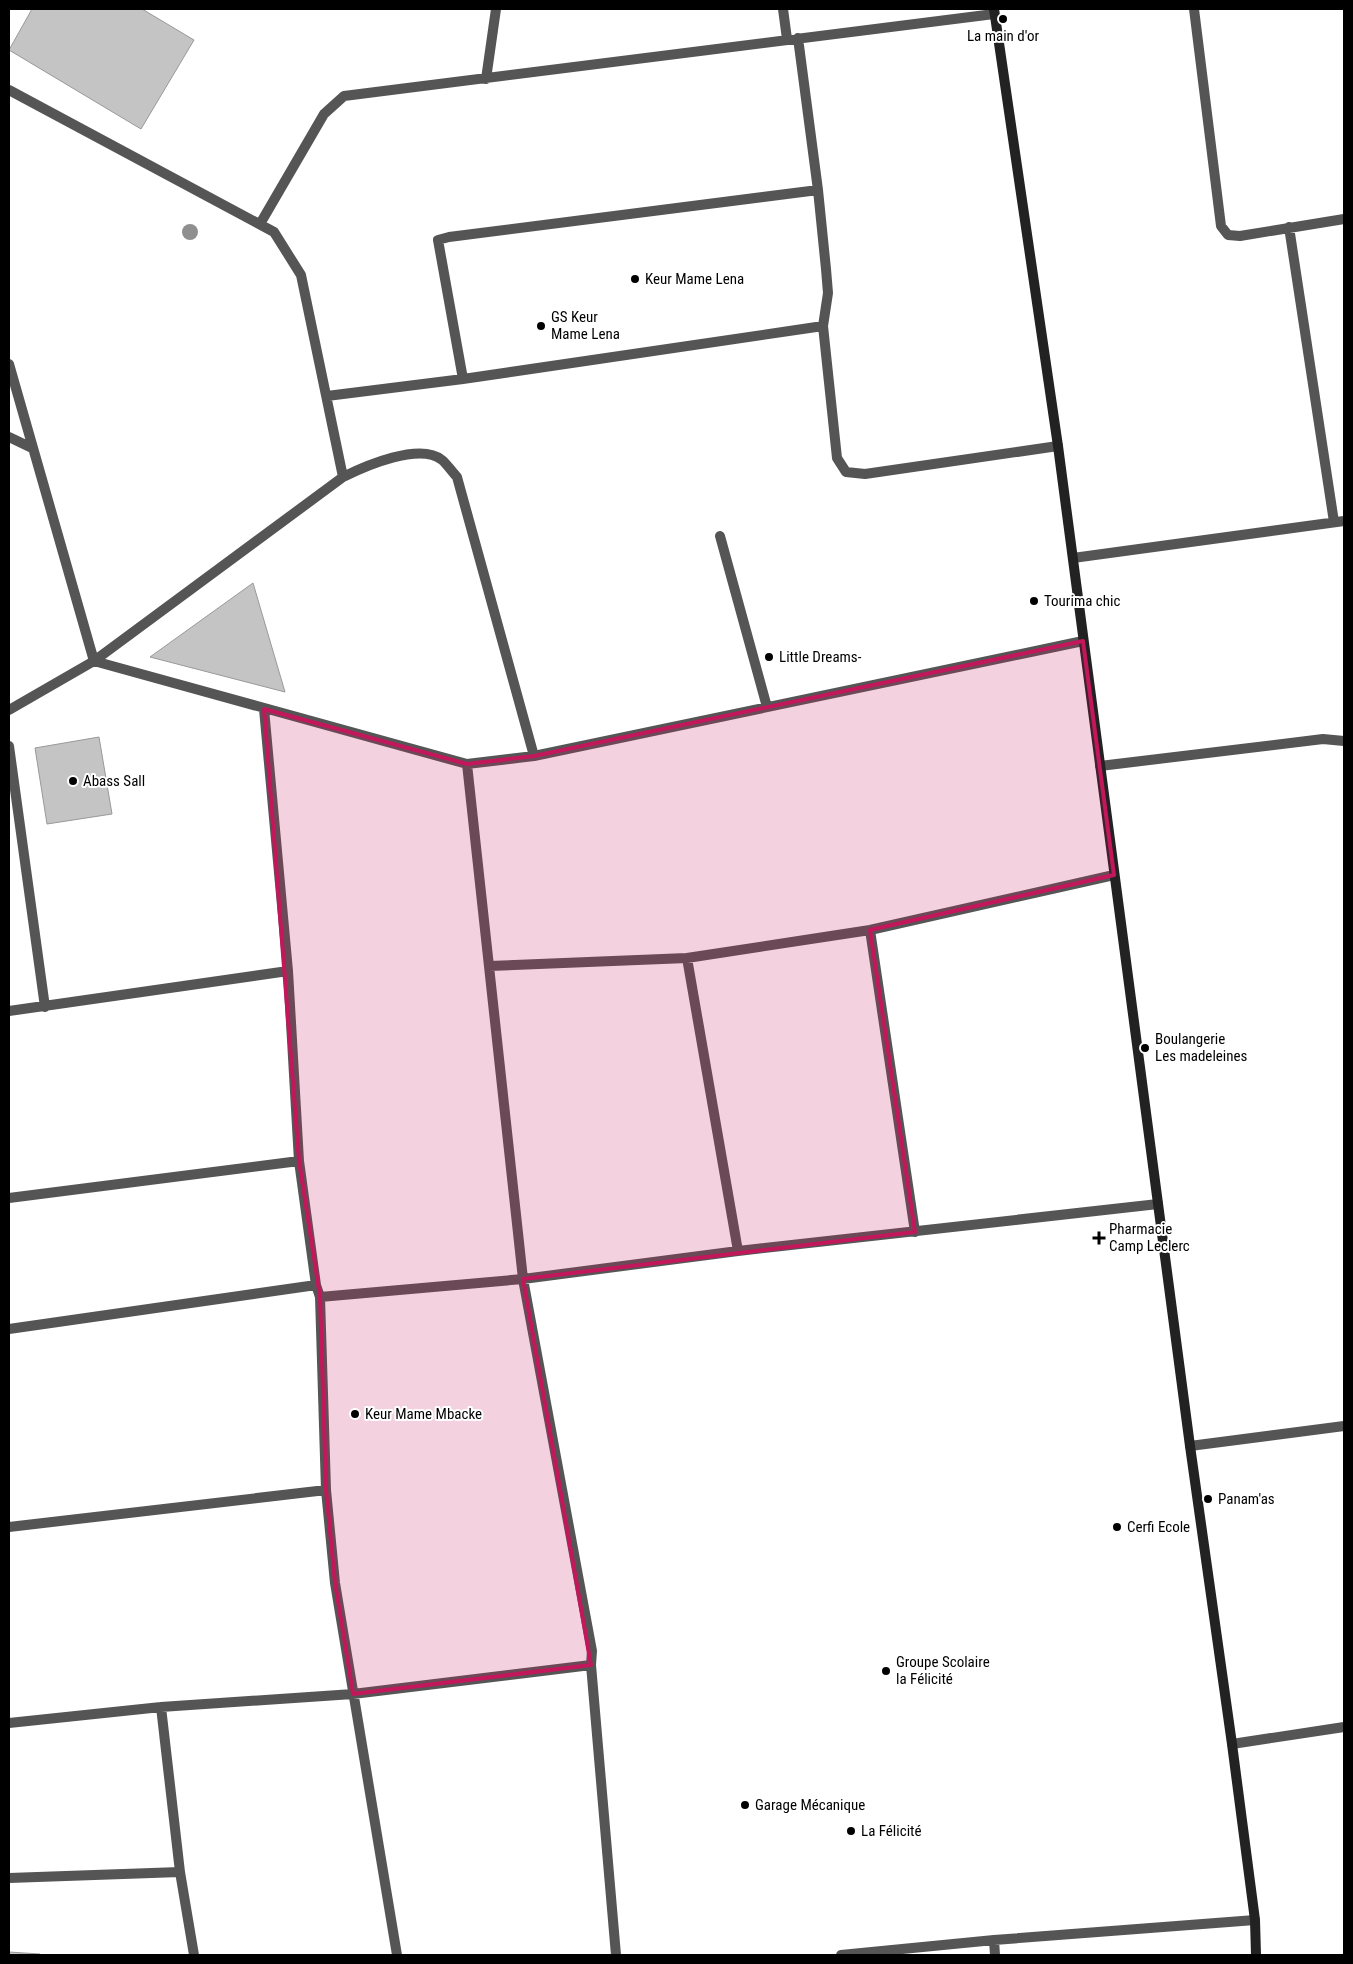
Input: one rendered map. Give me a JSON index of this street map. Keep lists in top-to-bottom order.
{
  "places": {
    "other": [
      "La main d'or",
      "Keur Mame Lena",
      "GS Keur Mame Lena",
      "Tourima chic",
      "Little Dreams-",
      "Abass Sall",
      "Boulangerie Les madeleines",
      "Keur Mame Mbacke",
      "Panam'as",
      "Cerfi Ecole",
      "Groupe Scolaire la Félicité",
      "Garage Mécanique",
      "La Félicité"
    ],
    "health": ["Pharmacie Camp Leclerc"]
  }
}
